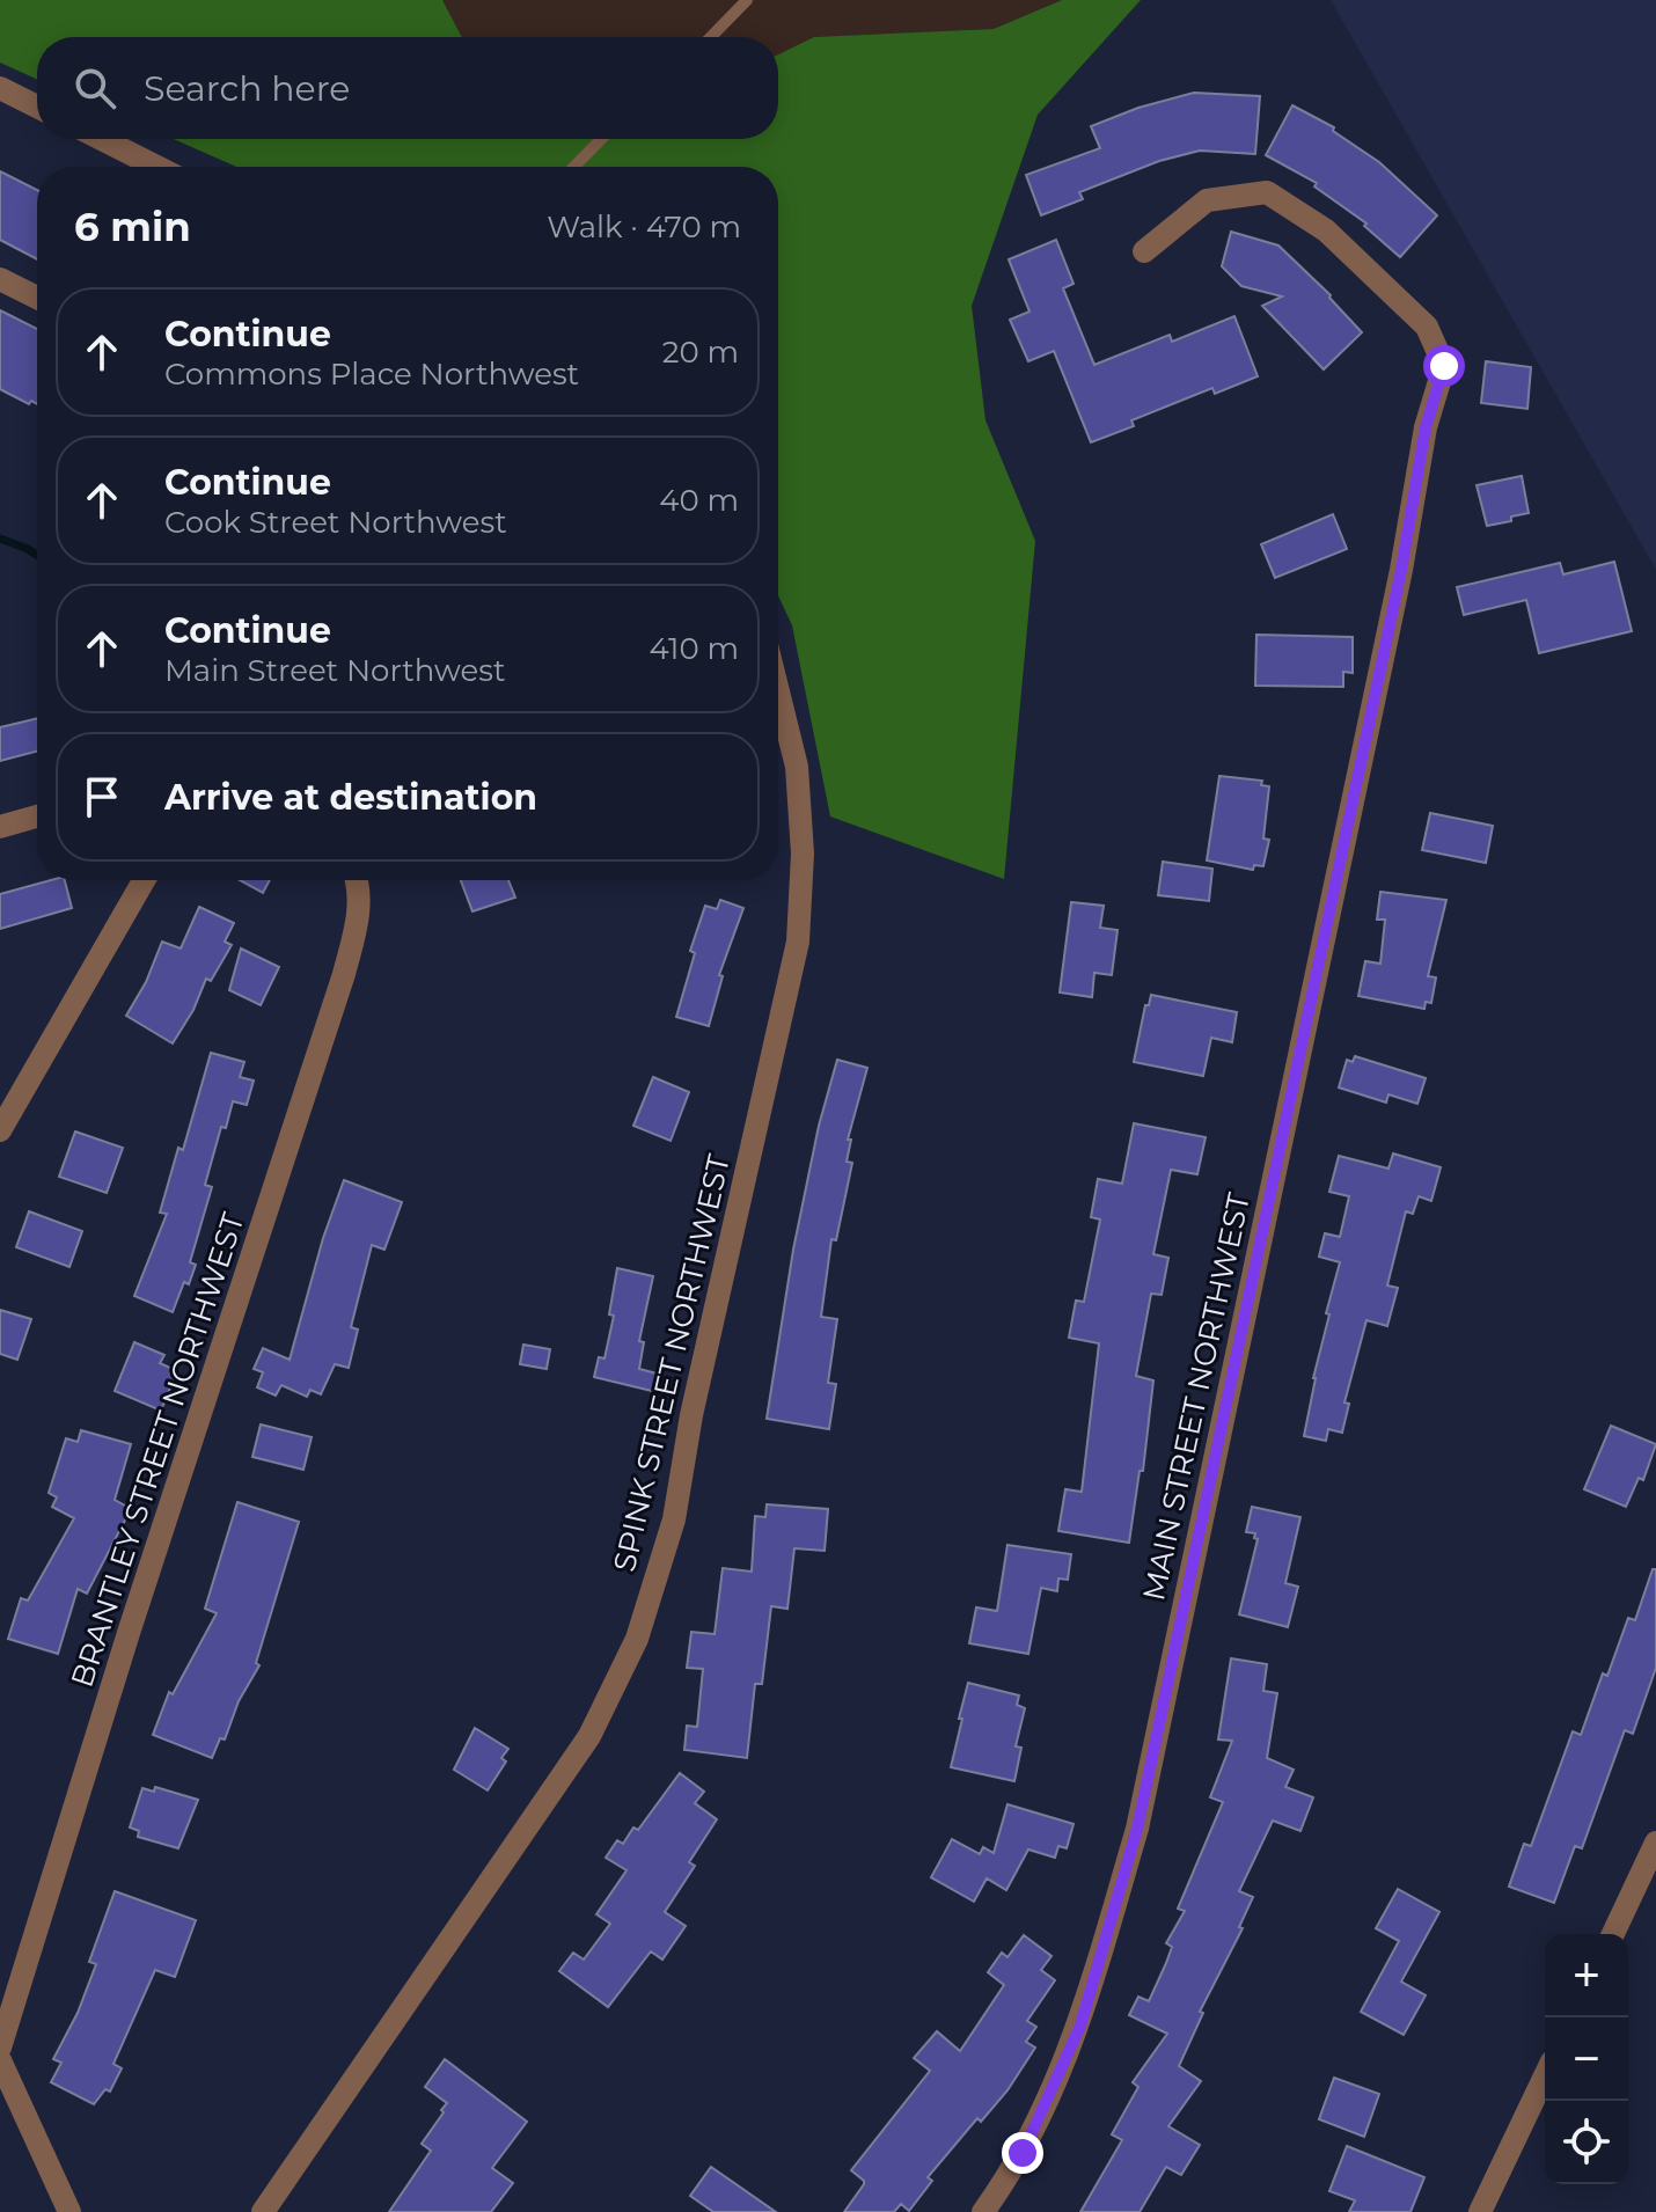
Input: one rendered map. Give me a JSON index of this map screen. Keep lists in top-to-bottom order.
{
  "streets": {
    "street": ["SPINK STREET NORTHWEST", "MAIN STREET NORTHWEST", "BRANTLEY STREET NORTHWEST"]
  },
  "page": {
    "search": "Search here",
    "heading": ["6 min", "Walk · 470 m"],
    "list": [
      ["Continue", "Commons Place Northwest", "20 m"],
      ["Continue", "Cook Street Northwest", "40 m"],
      ["Continue", "Main Street Northwest", "410 m"],
      "Arrive at destination"
    ],
    "map_buttons": ["+", "−"]
  }
}
